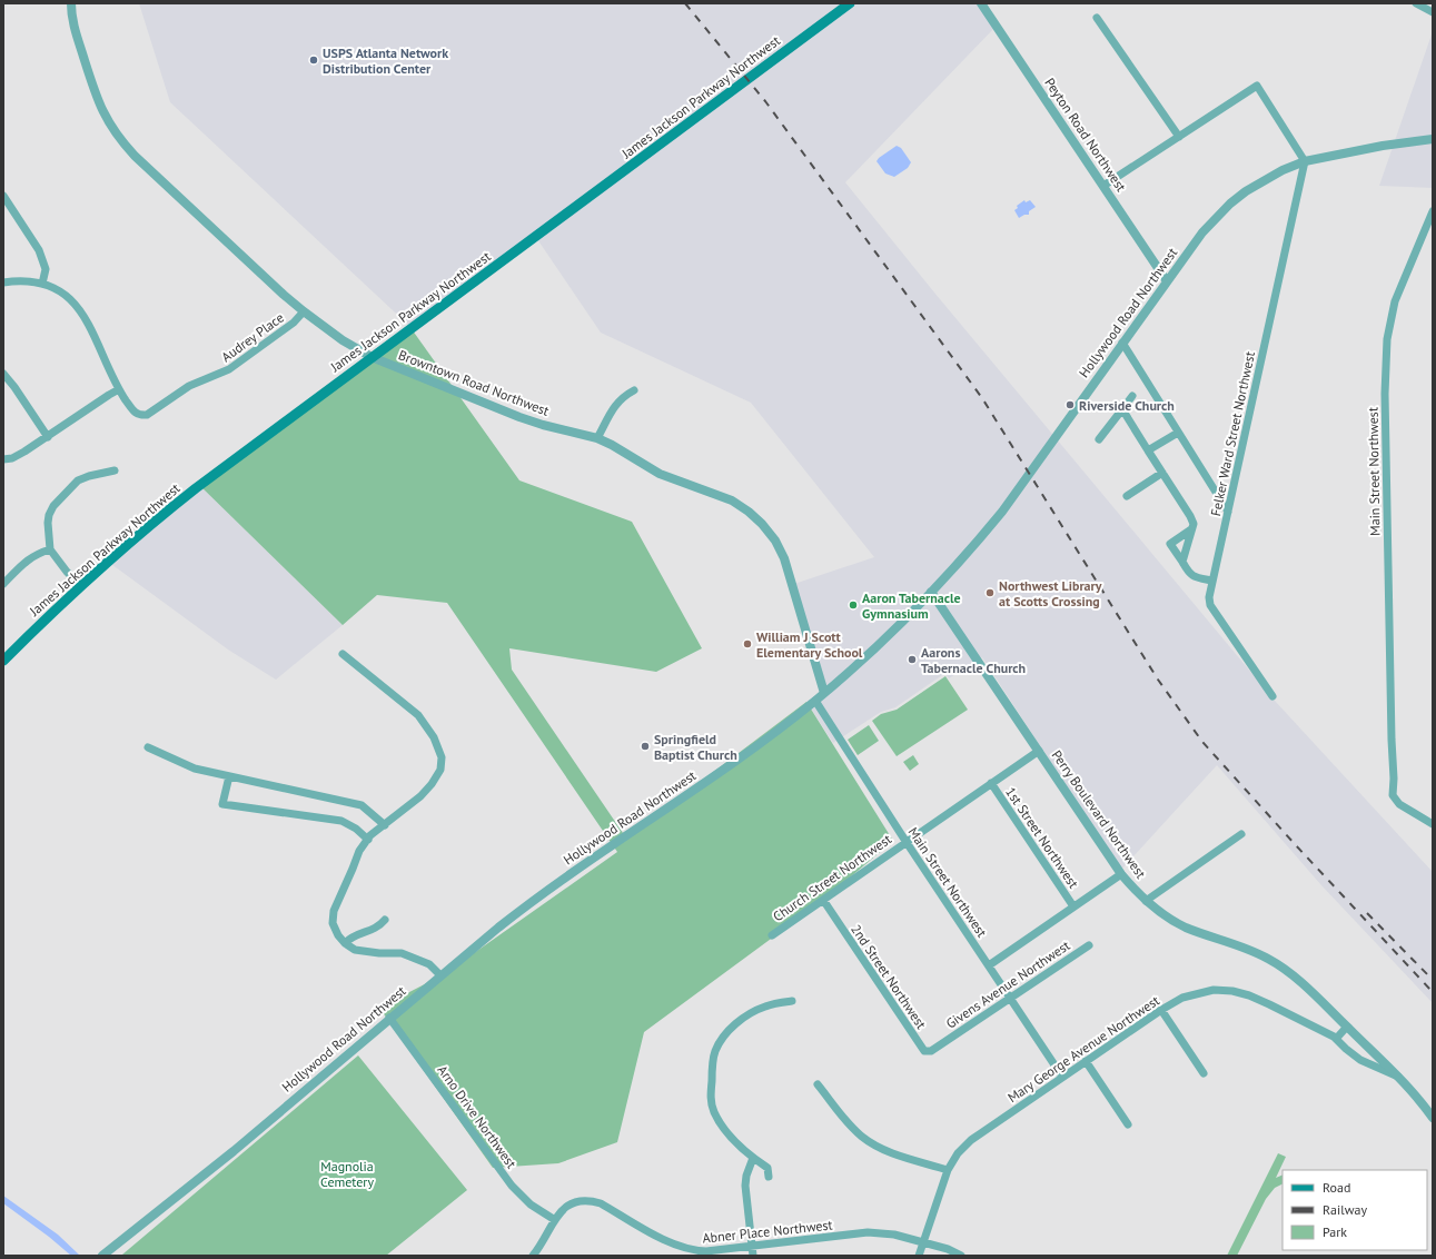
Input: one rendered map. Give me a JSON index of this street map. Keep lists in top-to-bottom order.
{
  "streets": {
    "main road": ["James Jackson Parkway Northwest"],
    "street": [
      "Peyton Road Northwest",
      "Hollywood Road Northwest",
      "Audrey Place",
      "Browntown Road Northwest",
      "Felker Ward Street Northwest",
      "Main Street Northwest",
      "Perry Boulevard Northwest",
      "1st Street Northwest",
      "Church Street Northwest",
      "2nd Street Northwest",
      "Givens Avenue Northwest",
      "Mary George Avenue Northwest",
      "Arno Drive Northwest",
      "Abner Place Northwest"
    ]
  },
  "crossings": [
    ["James Jackson Parkway Northwest", "Browntown Road Northwest"],
    ["Peyton Road Northwest", "Hollywood Road Northwest"],
    ["Hollywood Road Northwest", "Browntown Road Northwest"],
    ["Hollywood Road Northwest", "Felker Ward Street Northwest"],
    ["Hollywood Road Northwest", "Main Street Northwest"],
    ["Hollywood Road Northwest", "Perry Boulevard Northwest"],
    ["Hollywood Road Northwest", "Arno Drive Northwest"],
    ["Audrey Place", "Browntown Road Northwest"],
    ["Main Street Northwest", "Church Street Northwest"],
    ["Main Street Northwest", "Givens Avenue Northwest"],
    ["Main Street Northwest", "Mary George Avenue Northwest"],
    ["Perry Boulevard Northwest", "Church Street Northwest"],
    ["Perry Boulevard Northwest", "Mary George Avenue Northwest"],
    ["1st Street Northwest", "Church Street Northwest"],
    ["Church Street Northwest", "2nd Street Northwest"],
    ["2nd Street Northwest", "Givens Avenue Northwest"],
    ["Mary George Avenue Northwest", "Abner Place Northwest"],
    ["Arno Drive Northwest", "Abner Place Northwest"]
  ],
  "parks": ["Magnolia Cemetery"],
  "places": [
    "USPS Atlanta Network Distribution Center",
    "Riverside Church",
    "Northwest Library at Scotts Crossing",
    "Aaron Tabernacle Gymnasium",
    "William J Scott Elementary School",
    "Aarons Tabernacle Church",
    "Springfield Baptist Church"
  ],
  "legend": ["Road", "Railway", "Park"]
}
